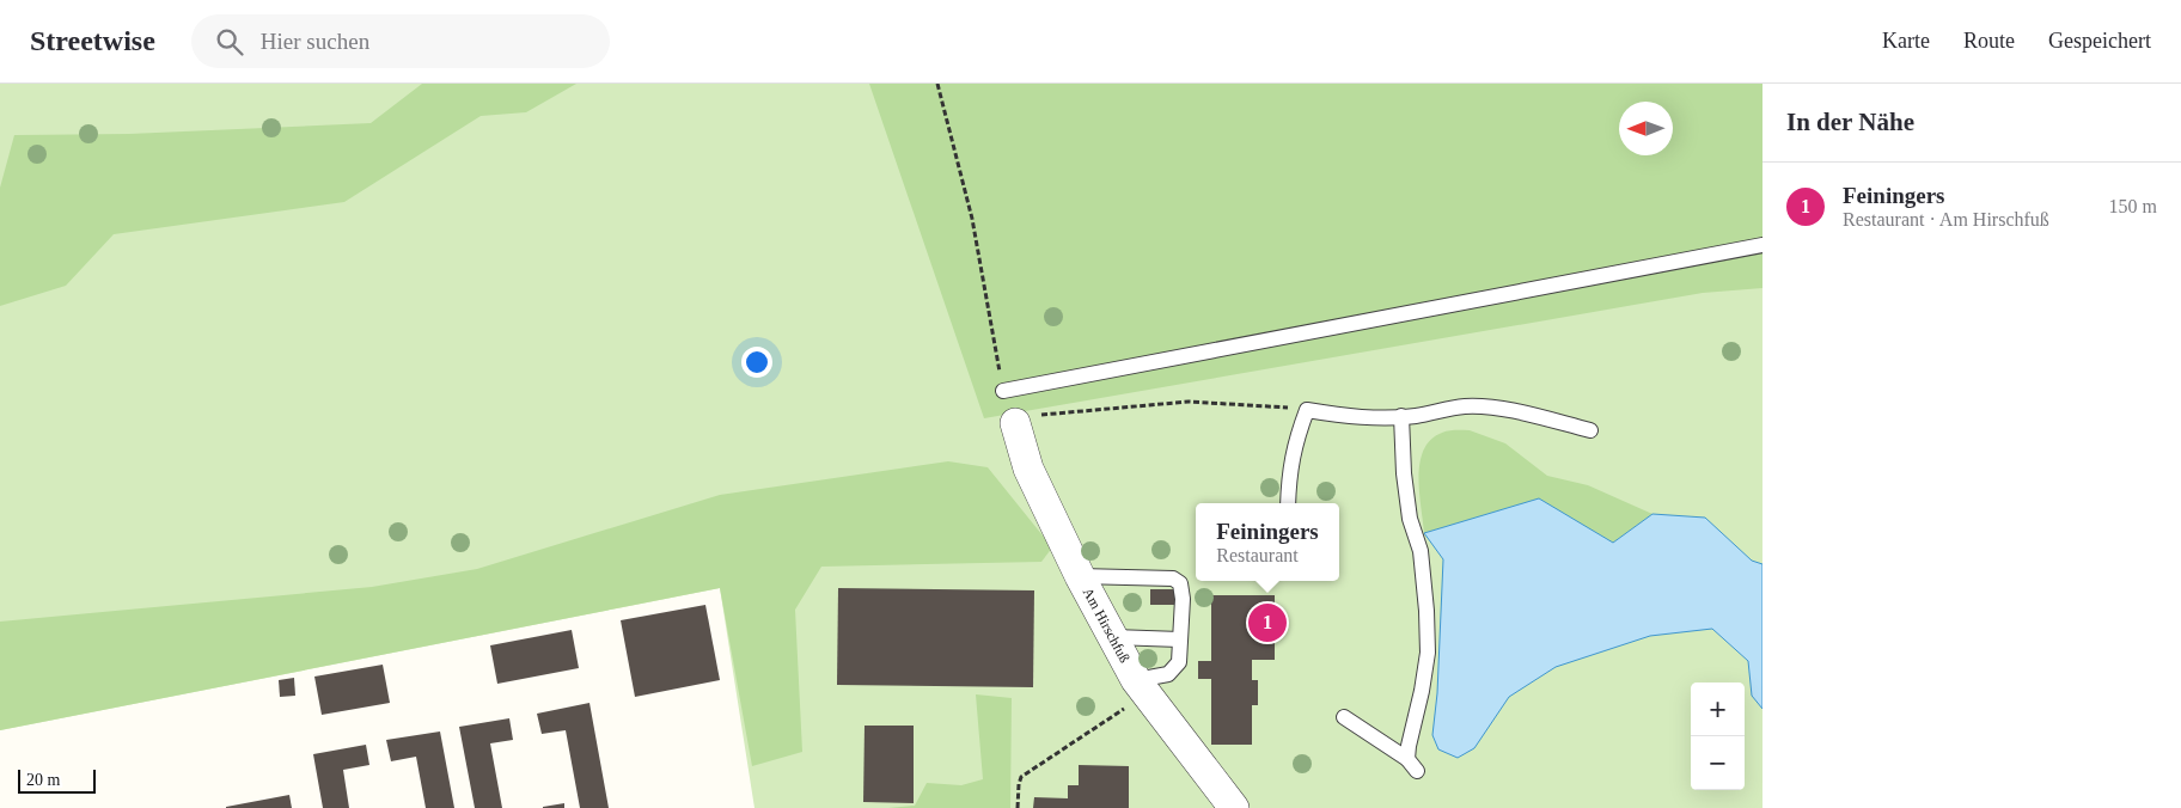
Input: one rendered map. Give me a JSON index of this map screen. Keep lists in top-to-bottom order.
{
  "streets": {
    "street": ["Am Hirschfuß"]
  },
  "scale_bar": "20 m",
  "north": "left",
  "page": {
    "header": "Streetwise",
    "search": "Hier suchen",
    "nav": ["Karte", "Route", "Gespeichert"],
    "heading": "In der Nähe",
    "list": [
      {
        "mark": "1",
        "name": "Feiningers",
        "note": "Restaurant · Am Hirschfuß",
        "value": "150 m"
      }
    ],
    "popup": ["Feiningers", "Restaurant"],
    "pins": "1",
    "map_buttons": ["+", "−"],
    "scale": "20 m"
  }
}
